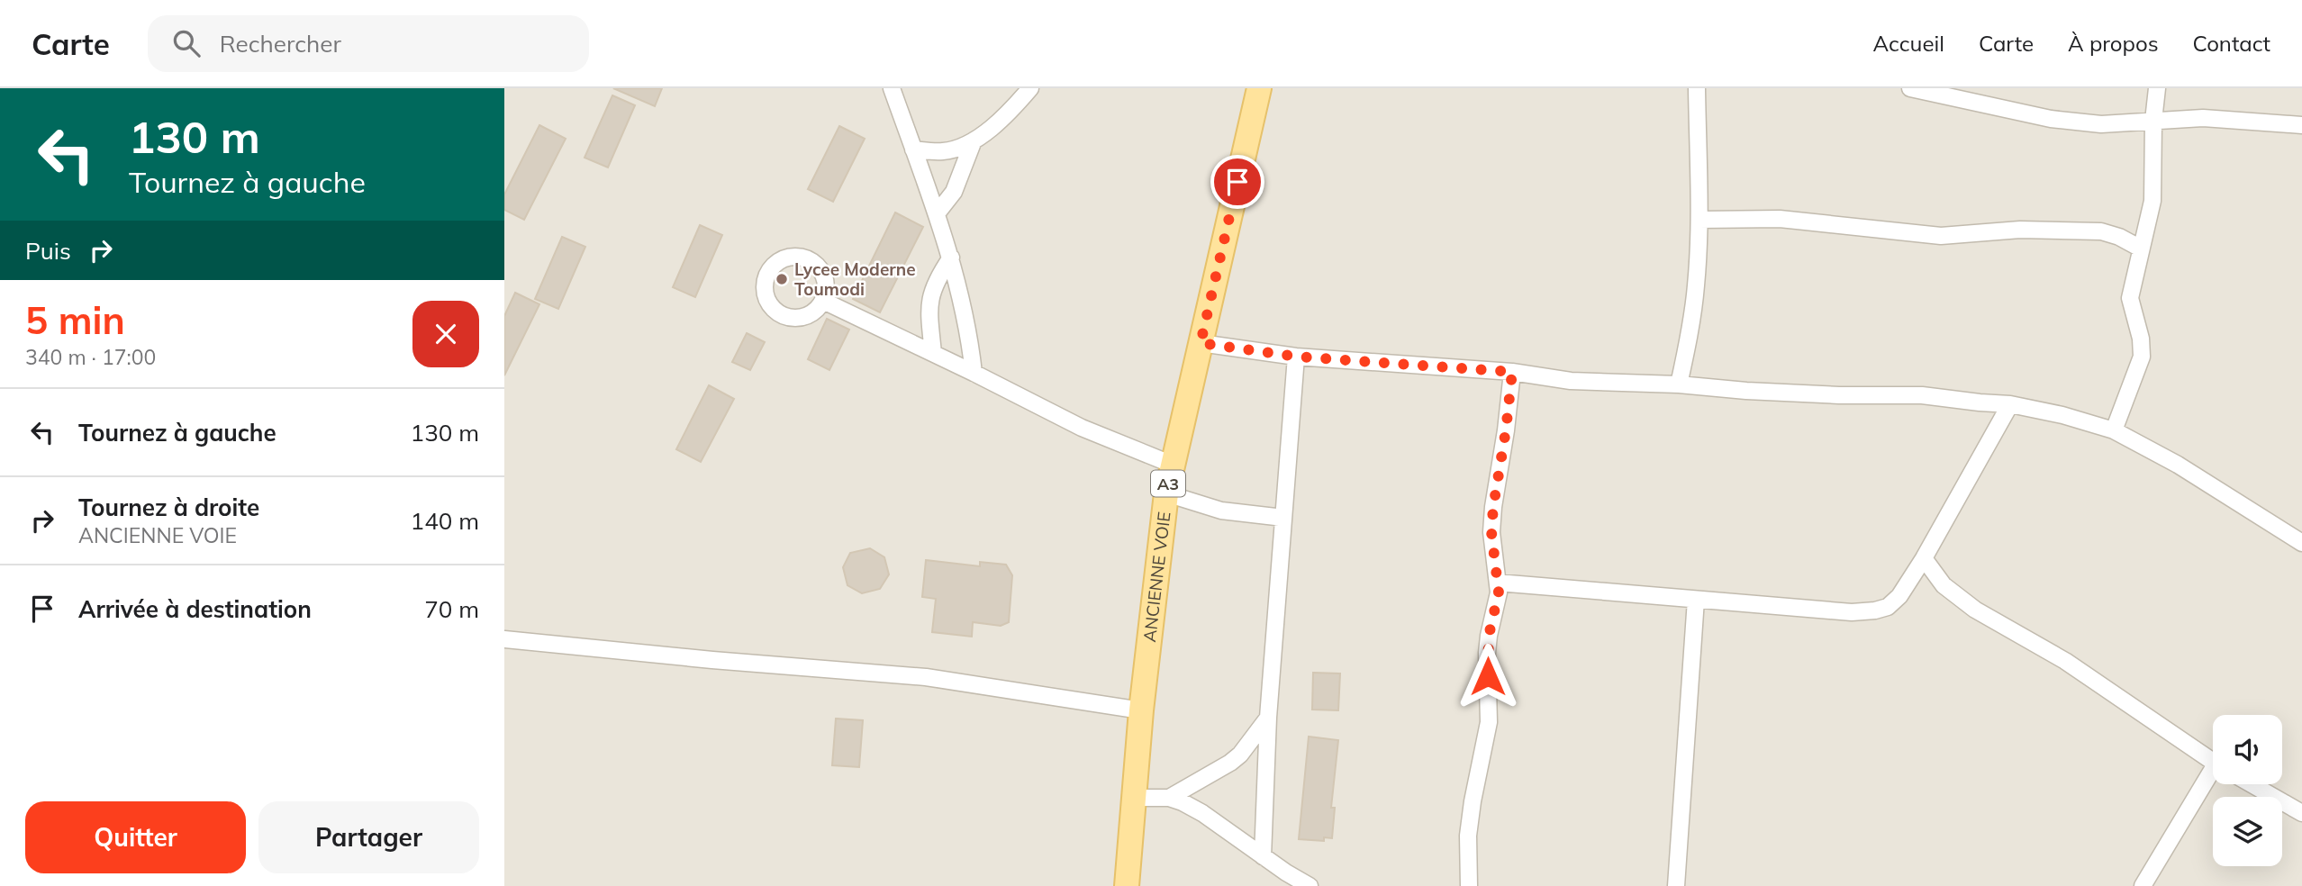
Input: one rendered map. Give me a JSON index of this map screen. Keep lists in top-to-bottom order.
{
  "streets": {
    "main road": ["A3", "ANCIENNE VOIE"]
  },
  "places": ["Lycee Moderne Toumodi"],
  "page": {
    "header": "Carte",
    "search": "Rechercher",
    "nav": [
      "Accueil",
      "Carte",
      "À propos",
      "Contact"
    ],
    "turn": ["130 m", "Tournez à gauche"],
    "then": "Puis",
    "heading": ["5 min", "340 m · 17:00"],
    "list": [
      {
        "name": "Tournez à gauche",
        "value": "130 m"
      },
      {
        "name": "Tournez à droite",
        "note": "ANCIENNE VOIE",
        "value": "140 m"
      },
      {
        "name": "Arrivée à destination",
        "value": "70 m"
      }
    ],
    "buttons": ["Quitter", "Partager"]
  }
}
